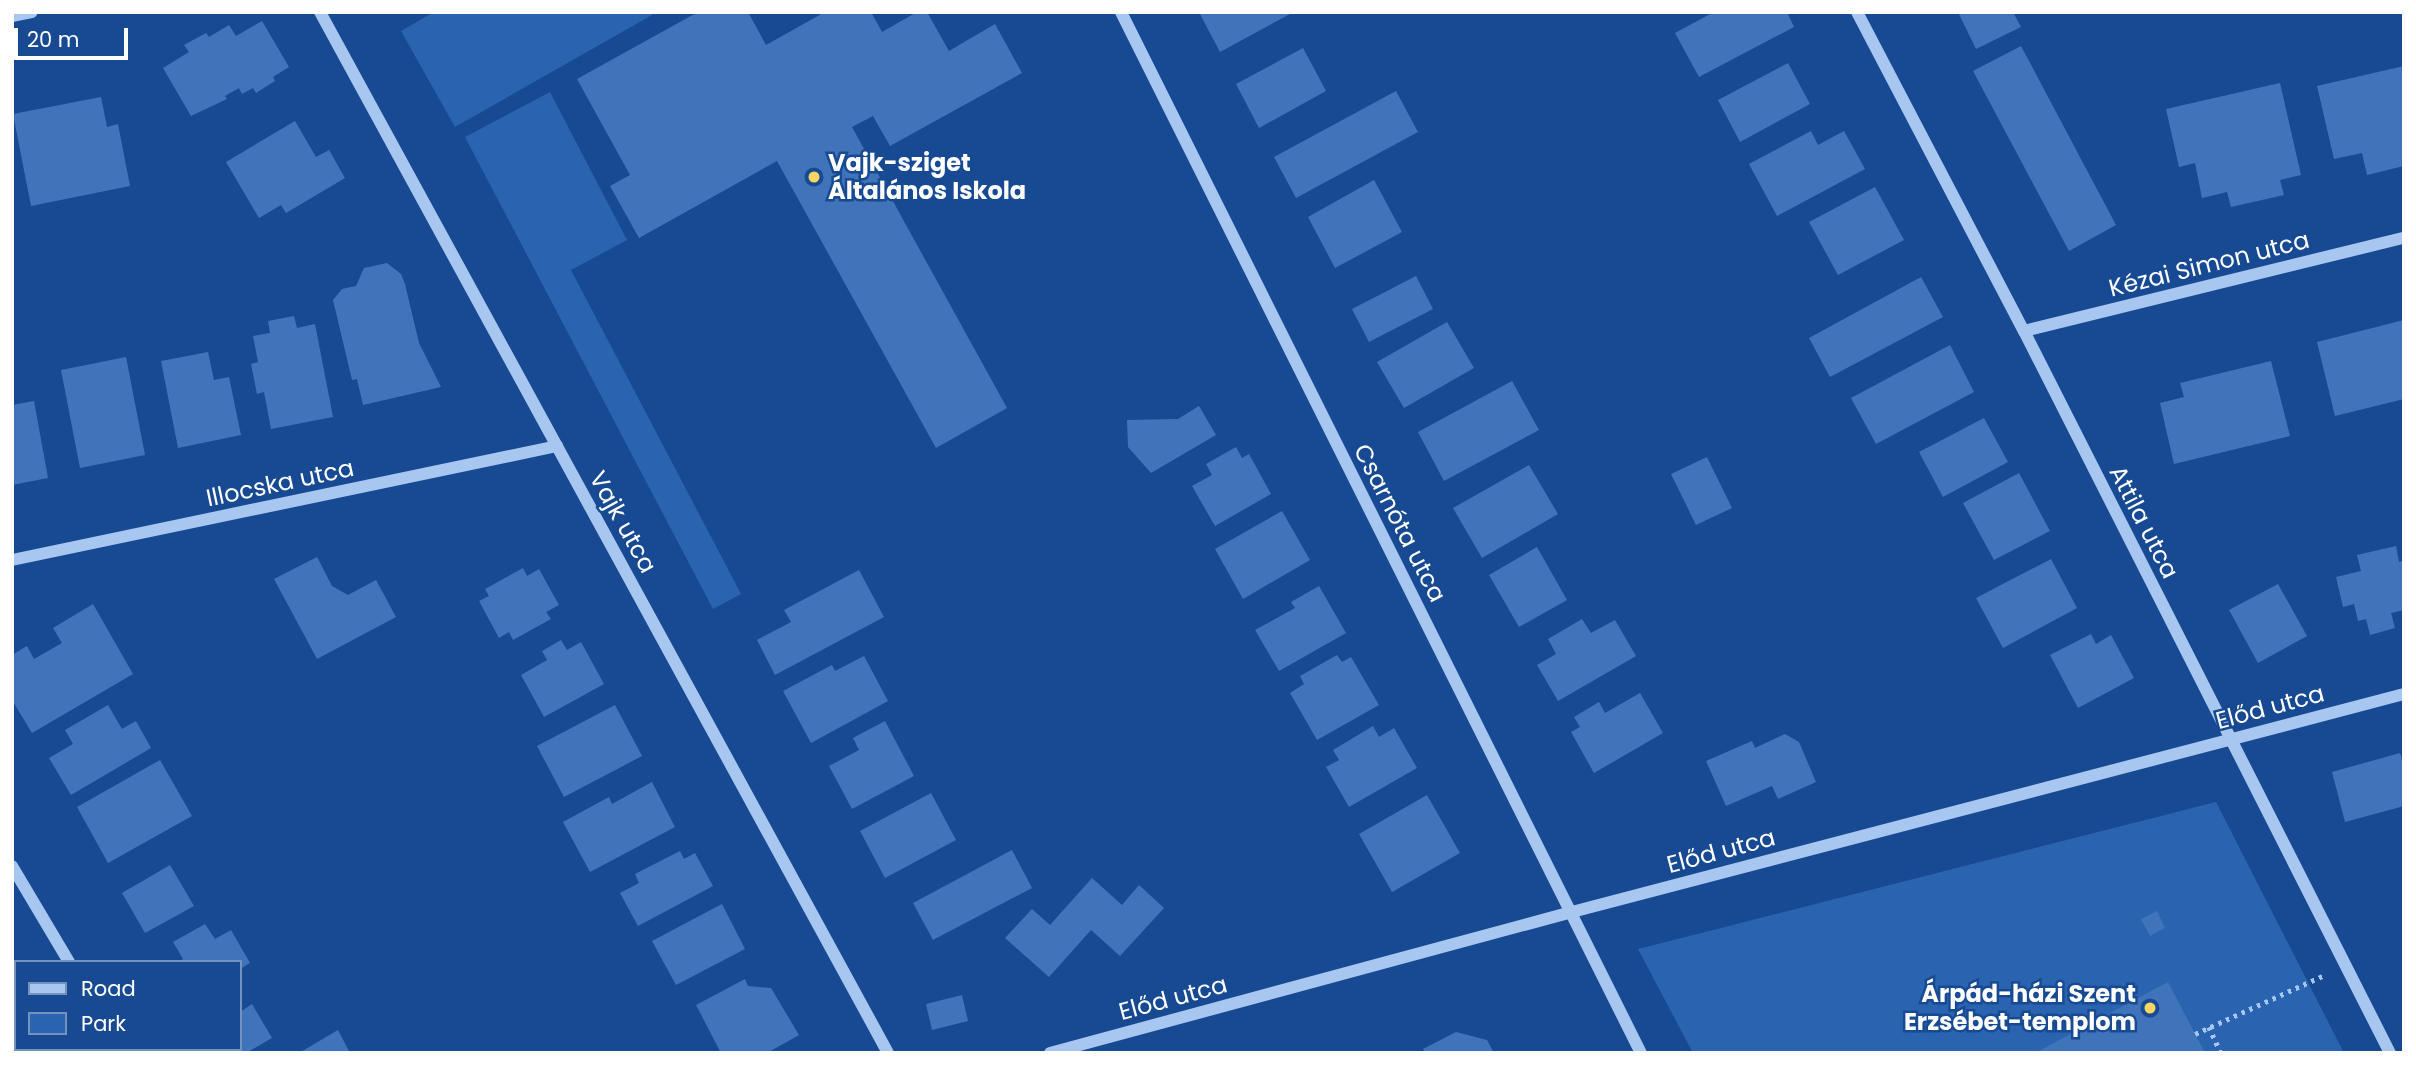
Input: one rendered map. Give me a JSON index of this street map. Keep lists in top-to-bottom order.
{
  "streets": {
    "street": [
      "Kézai Simon utca",
      "Illocska utca",
      "Vajk utca",
      "Attila utca",
      "Csarnóta utca",
      "Előd utca"
    ]
  },
  "crossings": [
    ["Kézai Simon utca", "Attila utca"],
    ["Illocska utca", "Vajk utca"],
    ["Attila utca", "Előd utca"],
    ["Csarnóta utca", "Előd utca"]
  ],
  "places": ["Vajk-sziget Általános Iskola", "Árpád-házi Szent Erzsébet-templom"],
  "legend": ["Road", "Park"],
  "scale_bar": "20 m"
}
